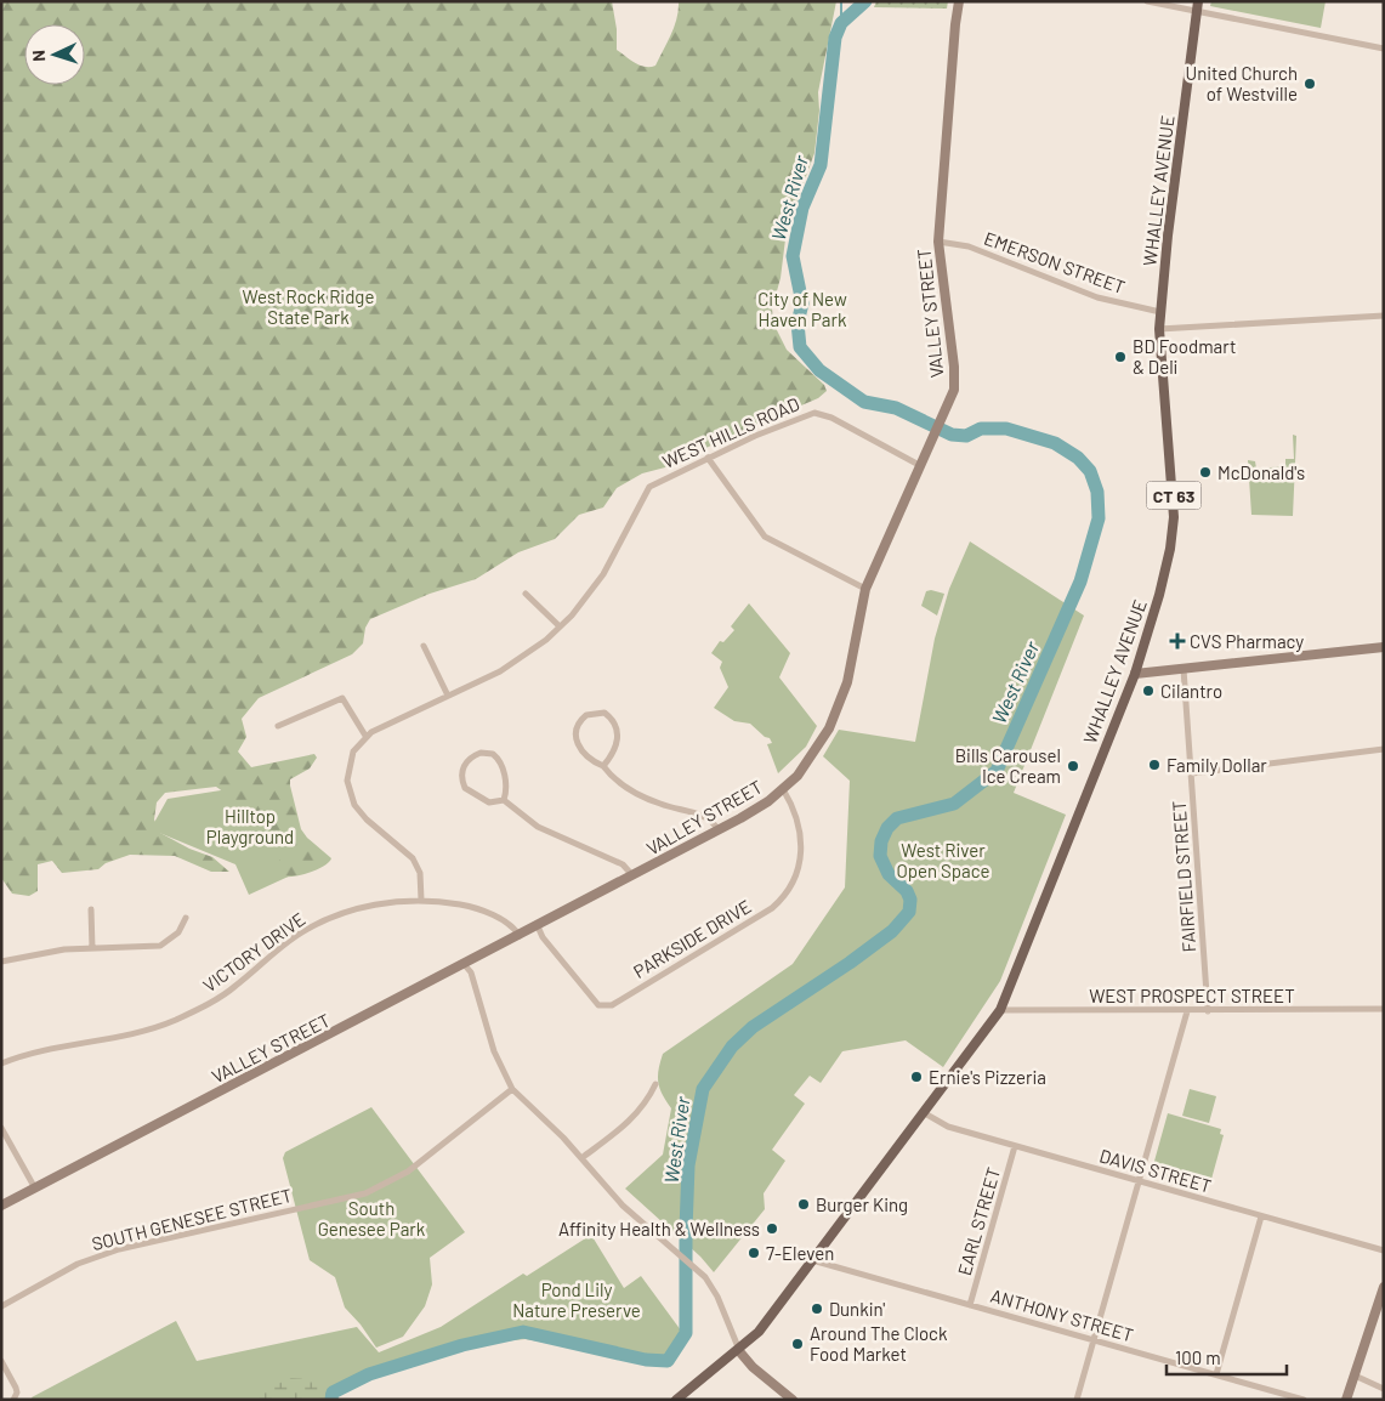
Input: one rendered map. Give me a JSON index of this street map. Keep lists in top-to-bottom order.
{
  "streets": {
    "main road": ["WHALLEY AVENUE", "CT 63"],
    "street": [
      "EMERSON STREET",
      "VALLEY STREET",
      "WEST HILLS ROAD",
      "FAIRFIELD STREET",
      "PARKSIDE DRIVE",
      "VICTORY DRIVE",
      "WEST PROSPECT STREET",
      "DAVIS STREET",
      "SOUTH GENESEE STREET",
      "EARL STREET",
      "ANTHONY STREET"
    ]
  },
  "crossings": [
    ["WHALLEY AVENUE", "EMERSON STREET"],
    ["WHALLEY AVENUE", "WEST PROSPECT STREET"],
    ["WHALLEY AVENUE", "DAVIS STREET"],
    ["WHALLEY AVENUE", "ANTHONY STREET"],
    ["EMERSON STREET", "VALLEY STREET"],
    ["VALLEY STREET", "WEST HILLS ROAD"],
    ["VALLEY STREET", "PARKSIDE DRIVE"],
    ["VALLEY STREET", "VICTORY DRIVE"],
    ["FAIRFIELD STREET", "WEST PROSPECT STREET"],
    ["DAVIS STREET", "EARL STREET"],
    ["EARL STREET", "ANTHONY STREET"]
  ],
  "water": ["West River"],
  "parks": [
    "West Rock Ridge State Park",
    "City of New Haven Park",
    "Hilltop Playground",
    "West River Open Space",
    "South Genesee Park",
    "Pond Lily Nature Preserve"
  ],
  "places": {
    "other": [
      "United Church of Westville",
      "BD Foodmart & Deli",
      "McDonald's",
      "Cilantro",
      "Family Dollar",
      "Bills Carousel Ice Cream",
      "Ernie's Pizzeria",
      "Burger King",
      "Affinity Health & Wellness",
      "7-Eleven",
      "Dunkin'",
      "Around The Clock Food Market"
    ],
    "health": ["CVS Pharmacy"]
  },
  "scale_bar": "100 m",
  "north": "left"
}
